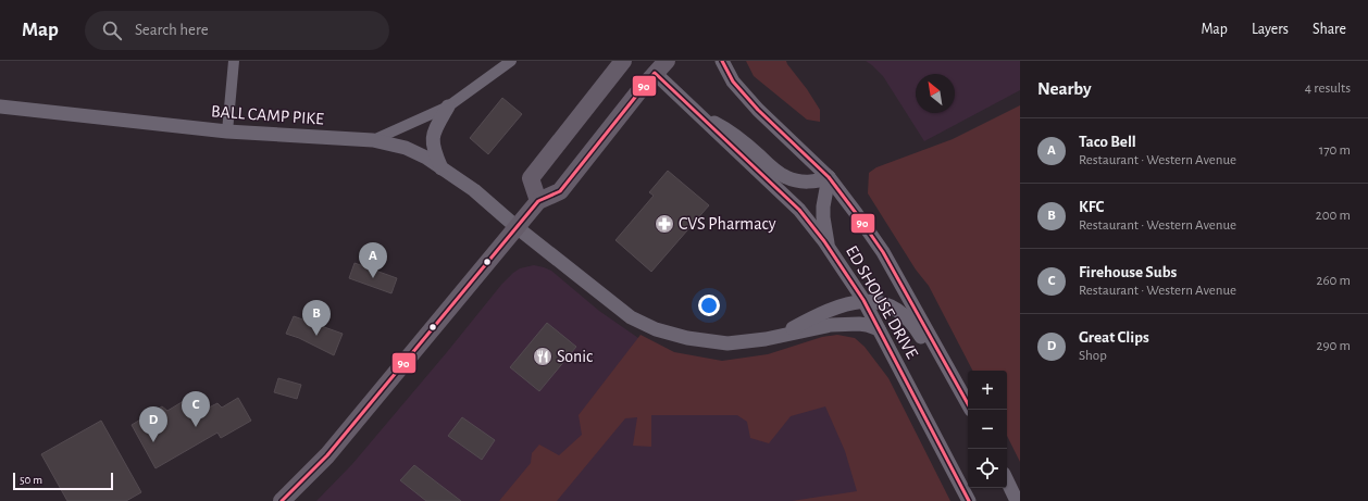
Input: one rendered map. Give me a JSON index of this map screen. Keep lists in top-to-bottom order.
{
  "streets": {
    "street": ["BALL CAMP PIKE", "ED SHOUSE DRIVE"]
  },
  "places": {
    "pharmacy": ["CVS Pharmacy"],
    "restaurant": ["Sonic"]
  },
  "lines": ["transit line 90"],
  "scale_bar": "50 m",
  "north": "top left",
  "page": {
    "header": "Map",
    "search": "Search here",
    "nav": ["Map", "Layers", "Share"],
    "heading": ["Nearby", "4 results"],
    "list": [
      {
        "mark": "A",
        "name": "Taco Bell",
        "note": "Restaurant · Western Avenue",
        "value": "170 m"
      },
      {
        "mark": "B",
        "name": "KFC",
        "note": "Restaurant · Western Avenue",
        "value": "200 m"
      },
      {
        "mark": "C",
        "name": "Firehouse Subs",
        "note": "Restaurant · Western Avenue",
        "value": "260 m"
      },
      {
        "mark": "D",
        "name": "Great Clips",
        "note": "Shop",
        "value": "290 m"
      }
    ],
    "pins": [
      "A",
      "B",
      "C",
      "D"
    ],
    "map_buttons": ["+", "−"],
    "scale": "50 m"
  }
}
